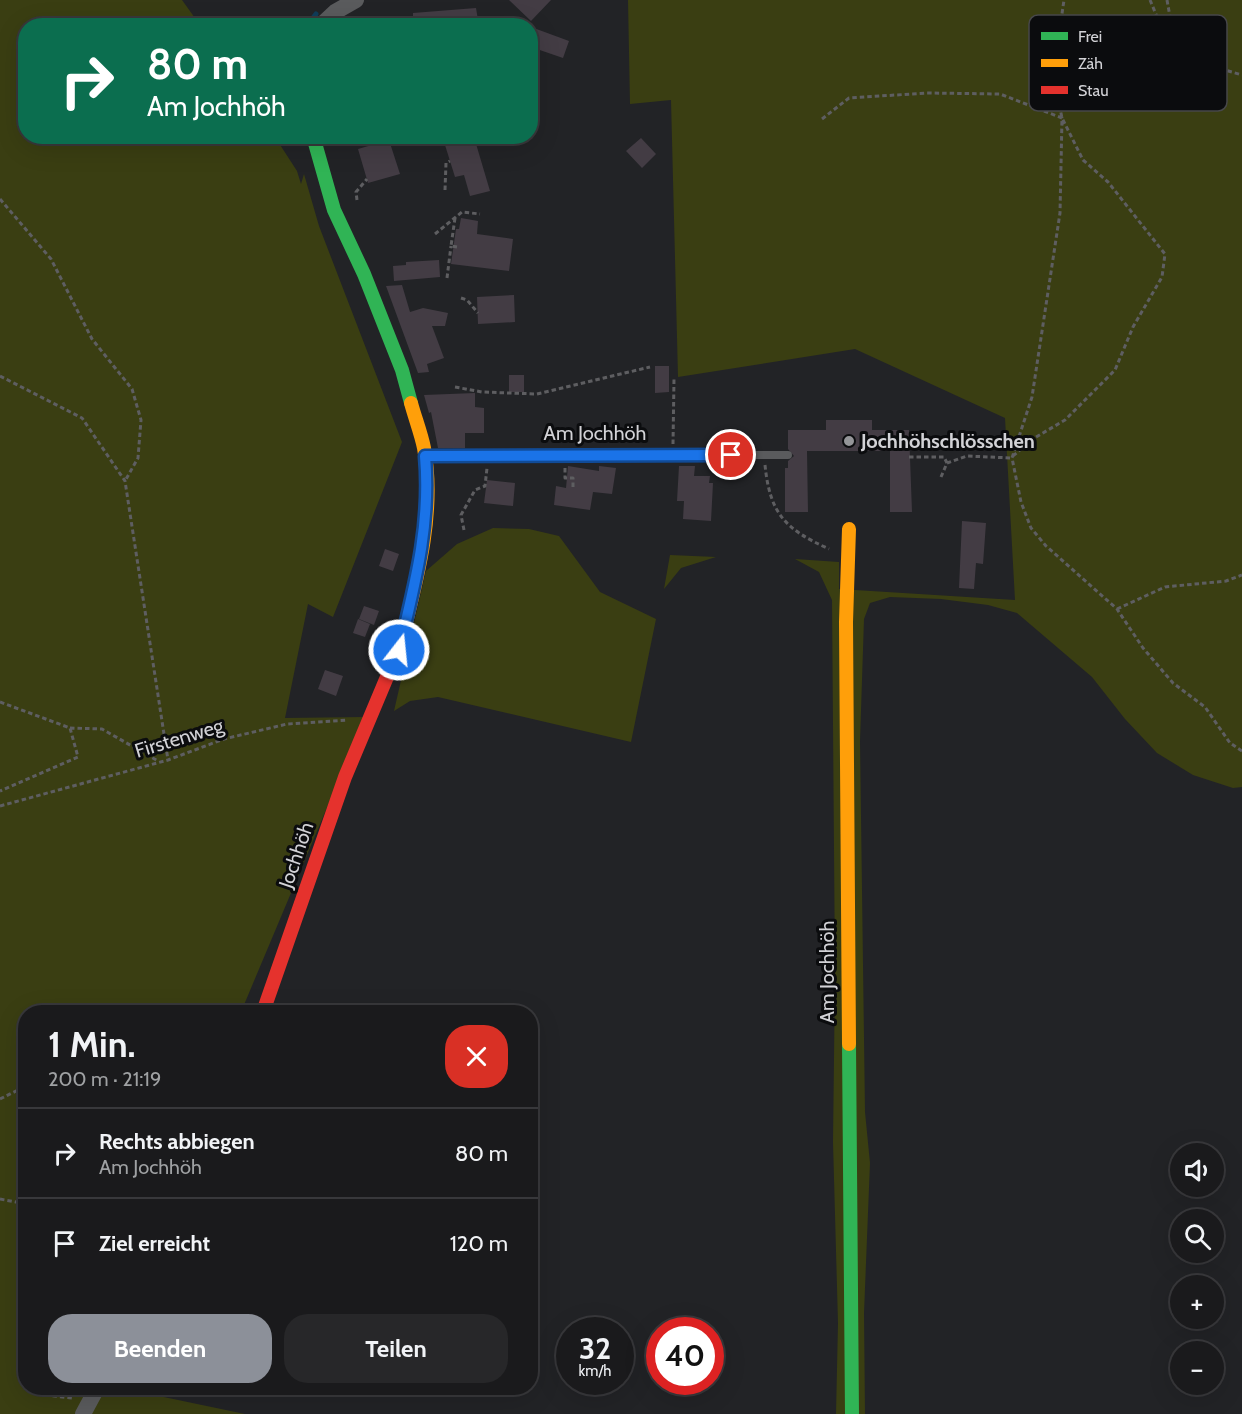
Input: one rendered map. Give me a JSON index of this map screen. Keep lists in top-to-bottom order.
{
  "streets": {
    "street": ["Am Jochhöh", "Jochhöh"],
    "path": ["Firstenweg"]
  },
  "crossings": [
    ["Firstenweg", "Jochhöh"]
  ],
  "places": ["Jochhöhschlösschen"],
  "legend": ["Frei", "Zäh", "Stau"],
  "page": {
    "turn": ["80 m", "Am Jochhöh"],
    "heading": ["1 Min.", "200 m · 21:19"],
    "list": [
      {
        "name": "Rechts abbiegen",
        "note": "Am Jochhöh",
        "value": "80 m"
      },
      {
        "name": "Ziel erreicht",
        "value": "120 m"
      }
    ],
    "map_buttons": ["+", "−"],
    "buttons": ["Beenden", "Teilen"],
    "speed": "32 km/h",
    "limit": "40"
  }
}
